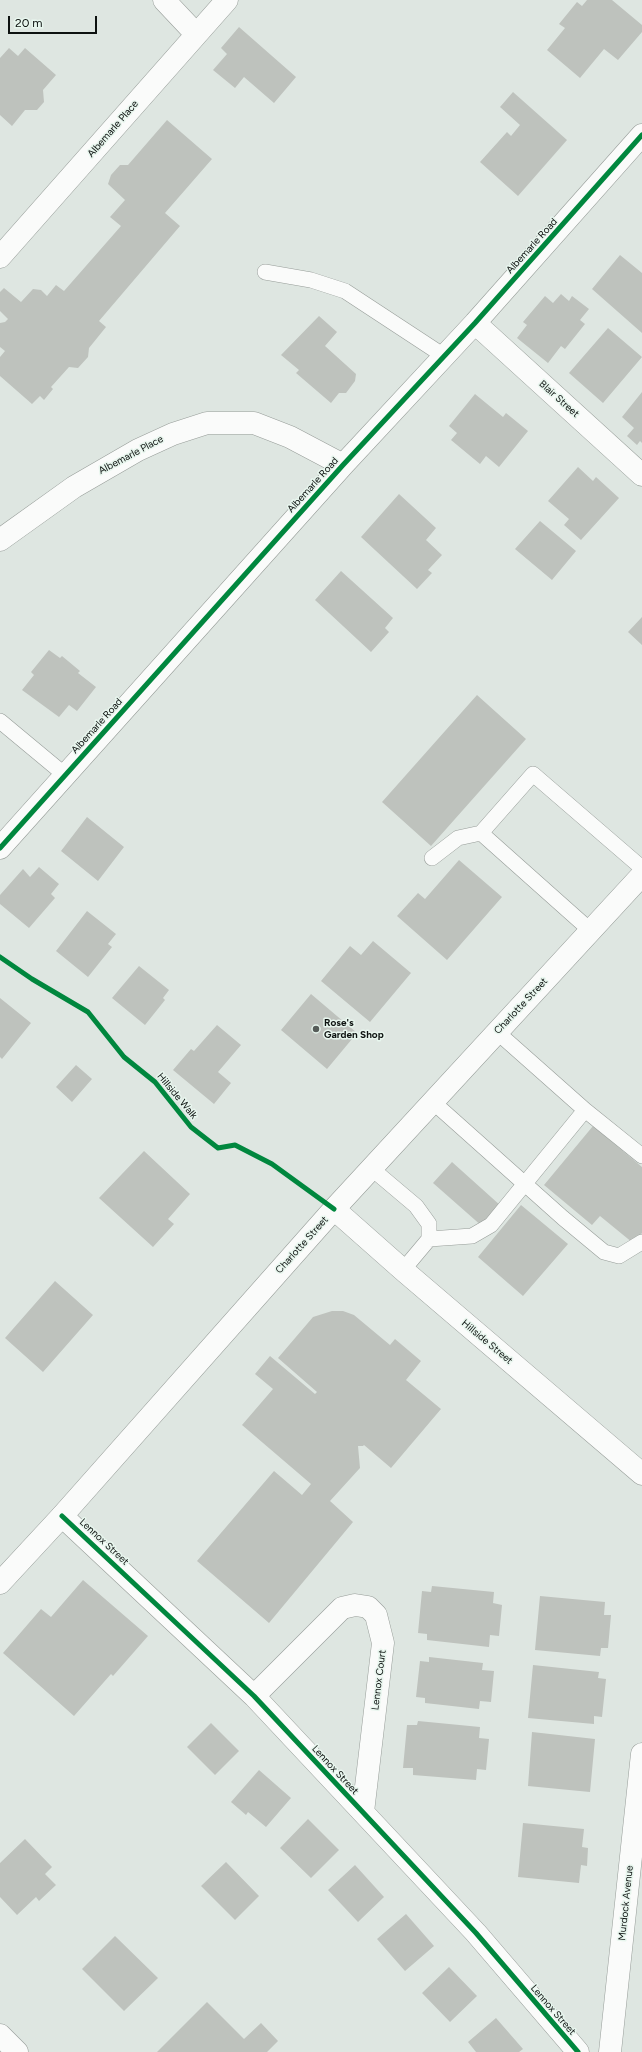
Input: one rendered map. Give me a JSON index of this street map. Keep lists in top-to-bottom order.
{
  "streets": {
    "street": [
      "Albemarle Place",
      "Albemarle Road",
      "Blair Street",
      "Charlotte Street",
      "Hillside Street",
      "Lennox Street",
      "Lennox Court",
      "Murdock Avenue"
    ],
    "cycle path": ["Hillside Walk"]
  },
  "crossings": [
    ["Albemarle Place", "Albemarle Road"],
    ["Albemarle Road", "Blair Street"],
    ["Charlotte Street", "Hillside Walk"],
    ["Charlotte Street", "Hillside Street"],
    ["Charlotte Street", "Lennox Street"],
    ["Hillside Walk", "Hillside Street"],
    ["Lennox Street", "Lennox Court"]
  ],
  "places": ["Rose's Garden Shop"],
  "scale_bar": "20 m"
}
